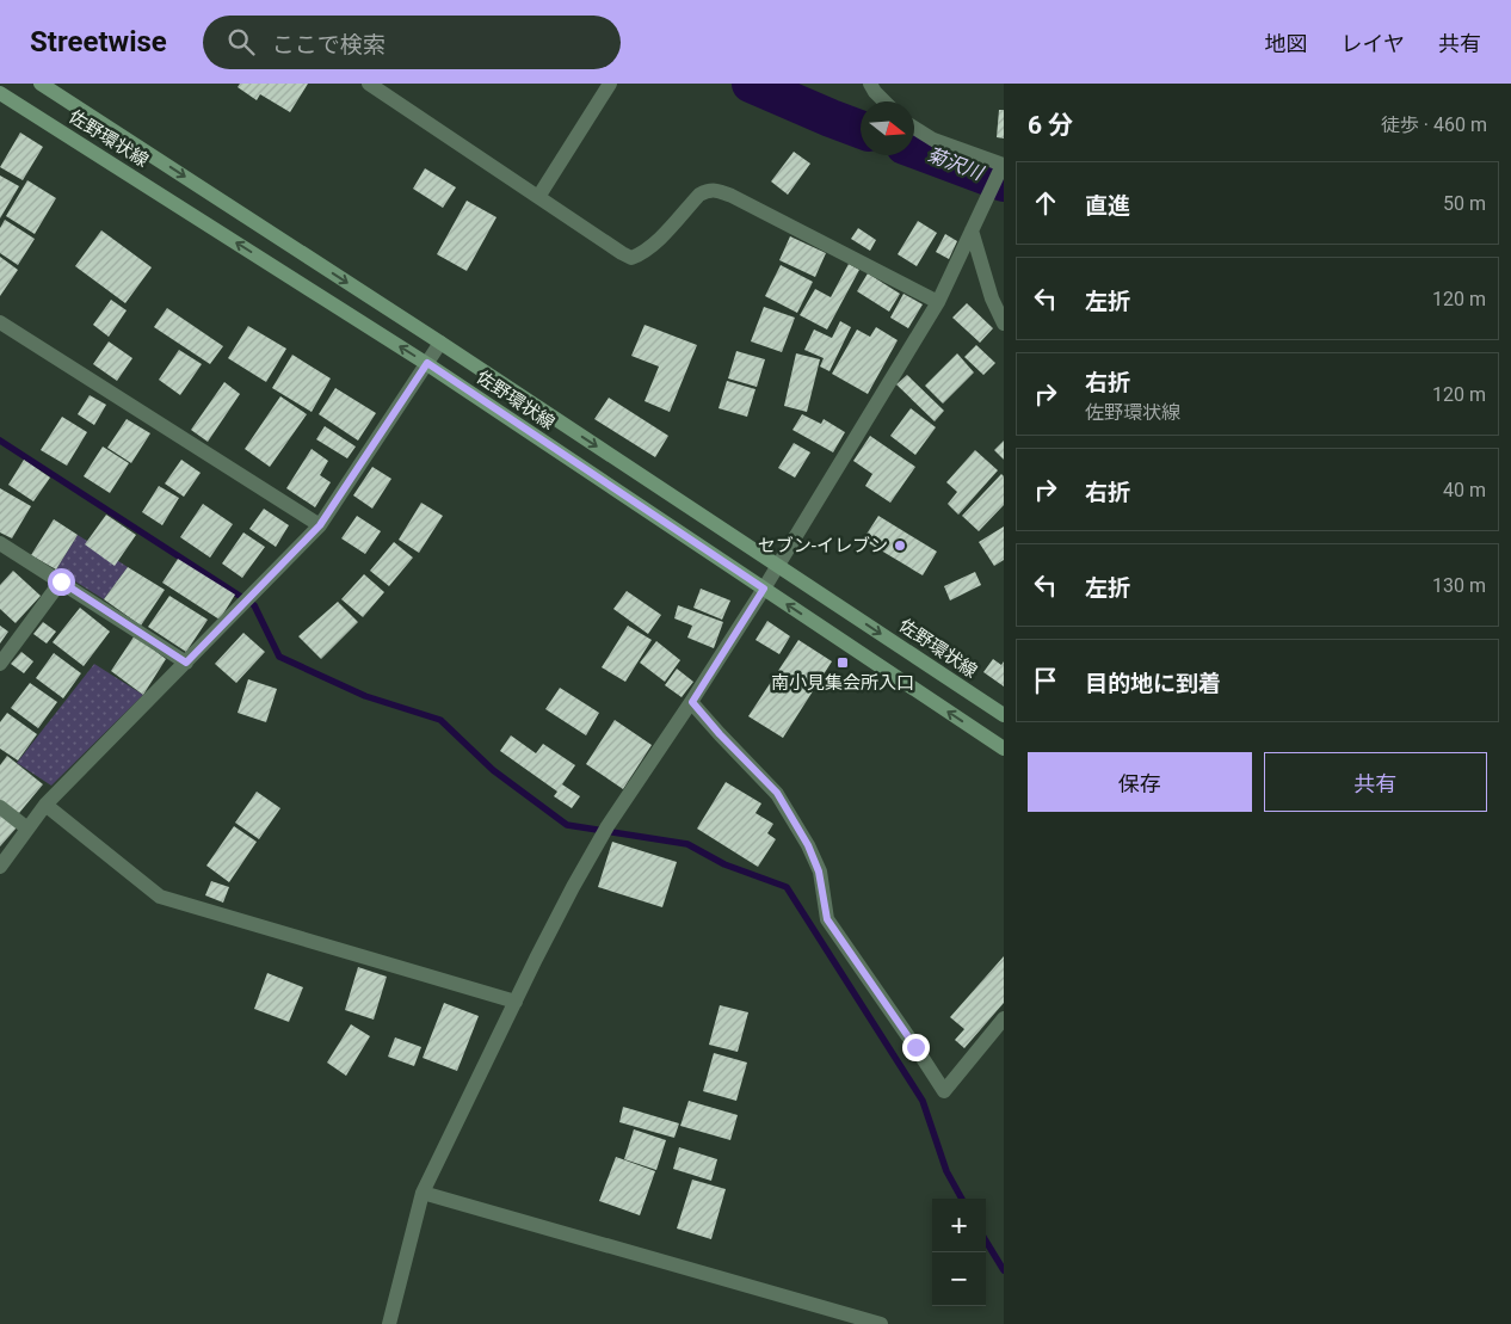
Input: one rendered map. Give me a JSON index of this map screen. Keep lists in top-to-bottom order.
{
  "streets": {
    "main road": ["佐野環状線"]
  },
  "water": ["菊沢川"],
  "places": {
    "other": ["セブン-イレブン"],
    "transit": ["南小見集会所入口"]
  },
  "north": "right",
  "page": {
    "header": "Streetwise",
    "search": "ここで検索",
    "nav": ["地図", "レイヤ", "共有"],
    "heading": ["6 分", "徒歩 · 460 m"],
    "list": [
      ["直進", "50 m"],
      ["左折", "120 m"],
      ["右折", "佐野環状線", "120 m"],
      ["右折", "40 m"],
      ["左折", "130 m"],
      "目的地に到着"
    ],
    "buttons": ["保存", "共有"],
    "map_buttons": ["+", "−"]
  }
}
